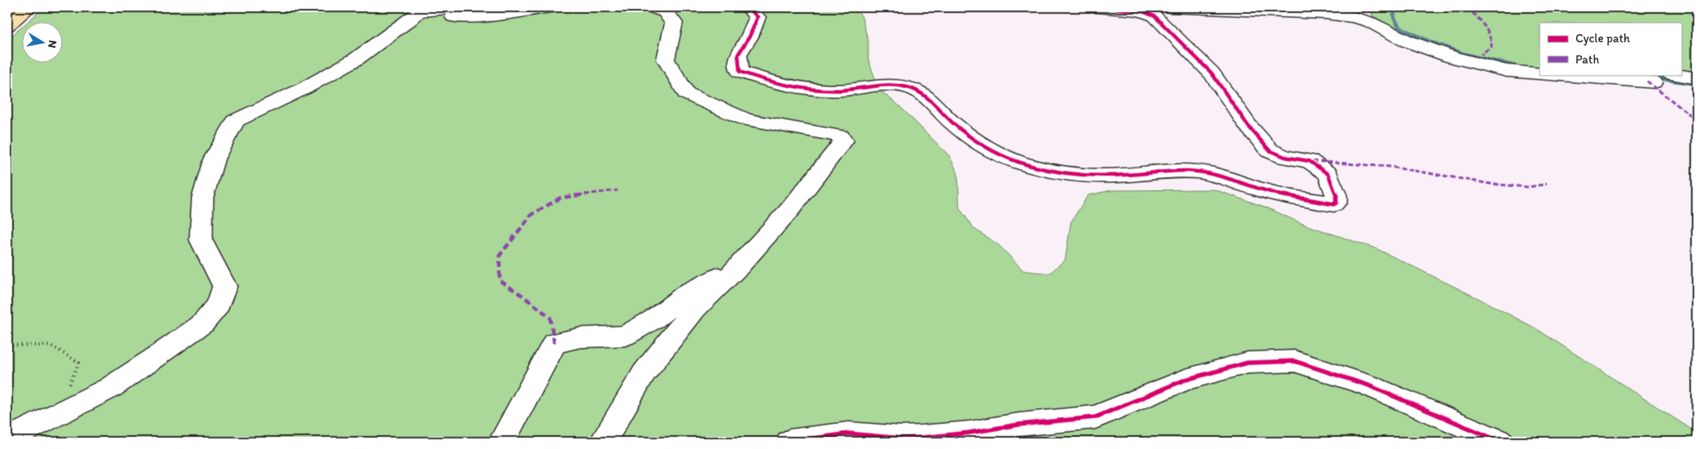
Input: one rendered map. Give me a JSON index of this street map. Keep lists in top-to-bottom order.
{
  "legend": ["Cycle path", "Path"],
  "north": "right"
}
